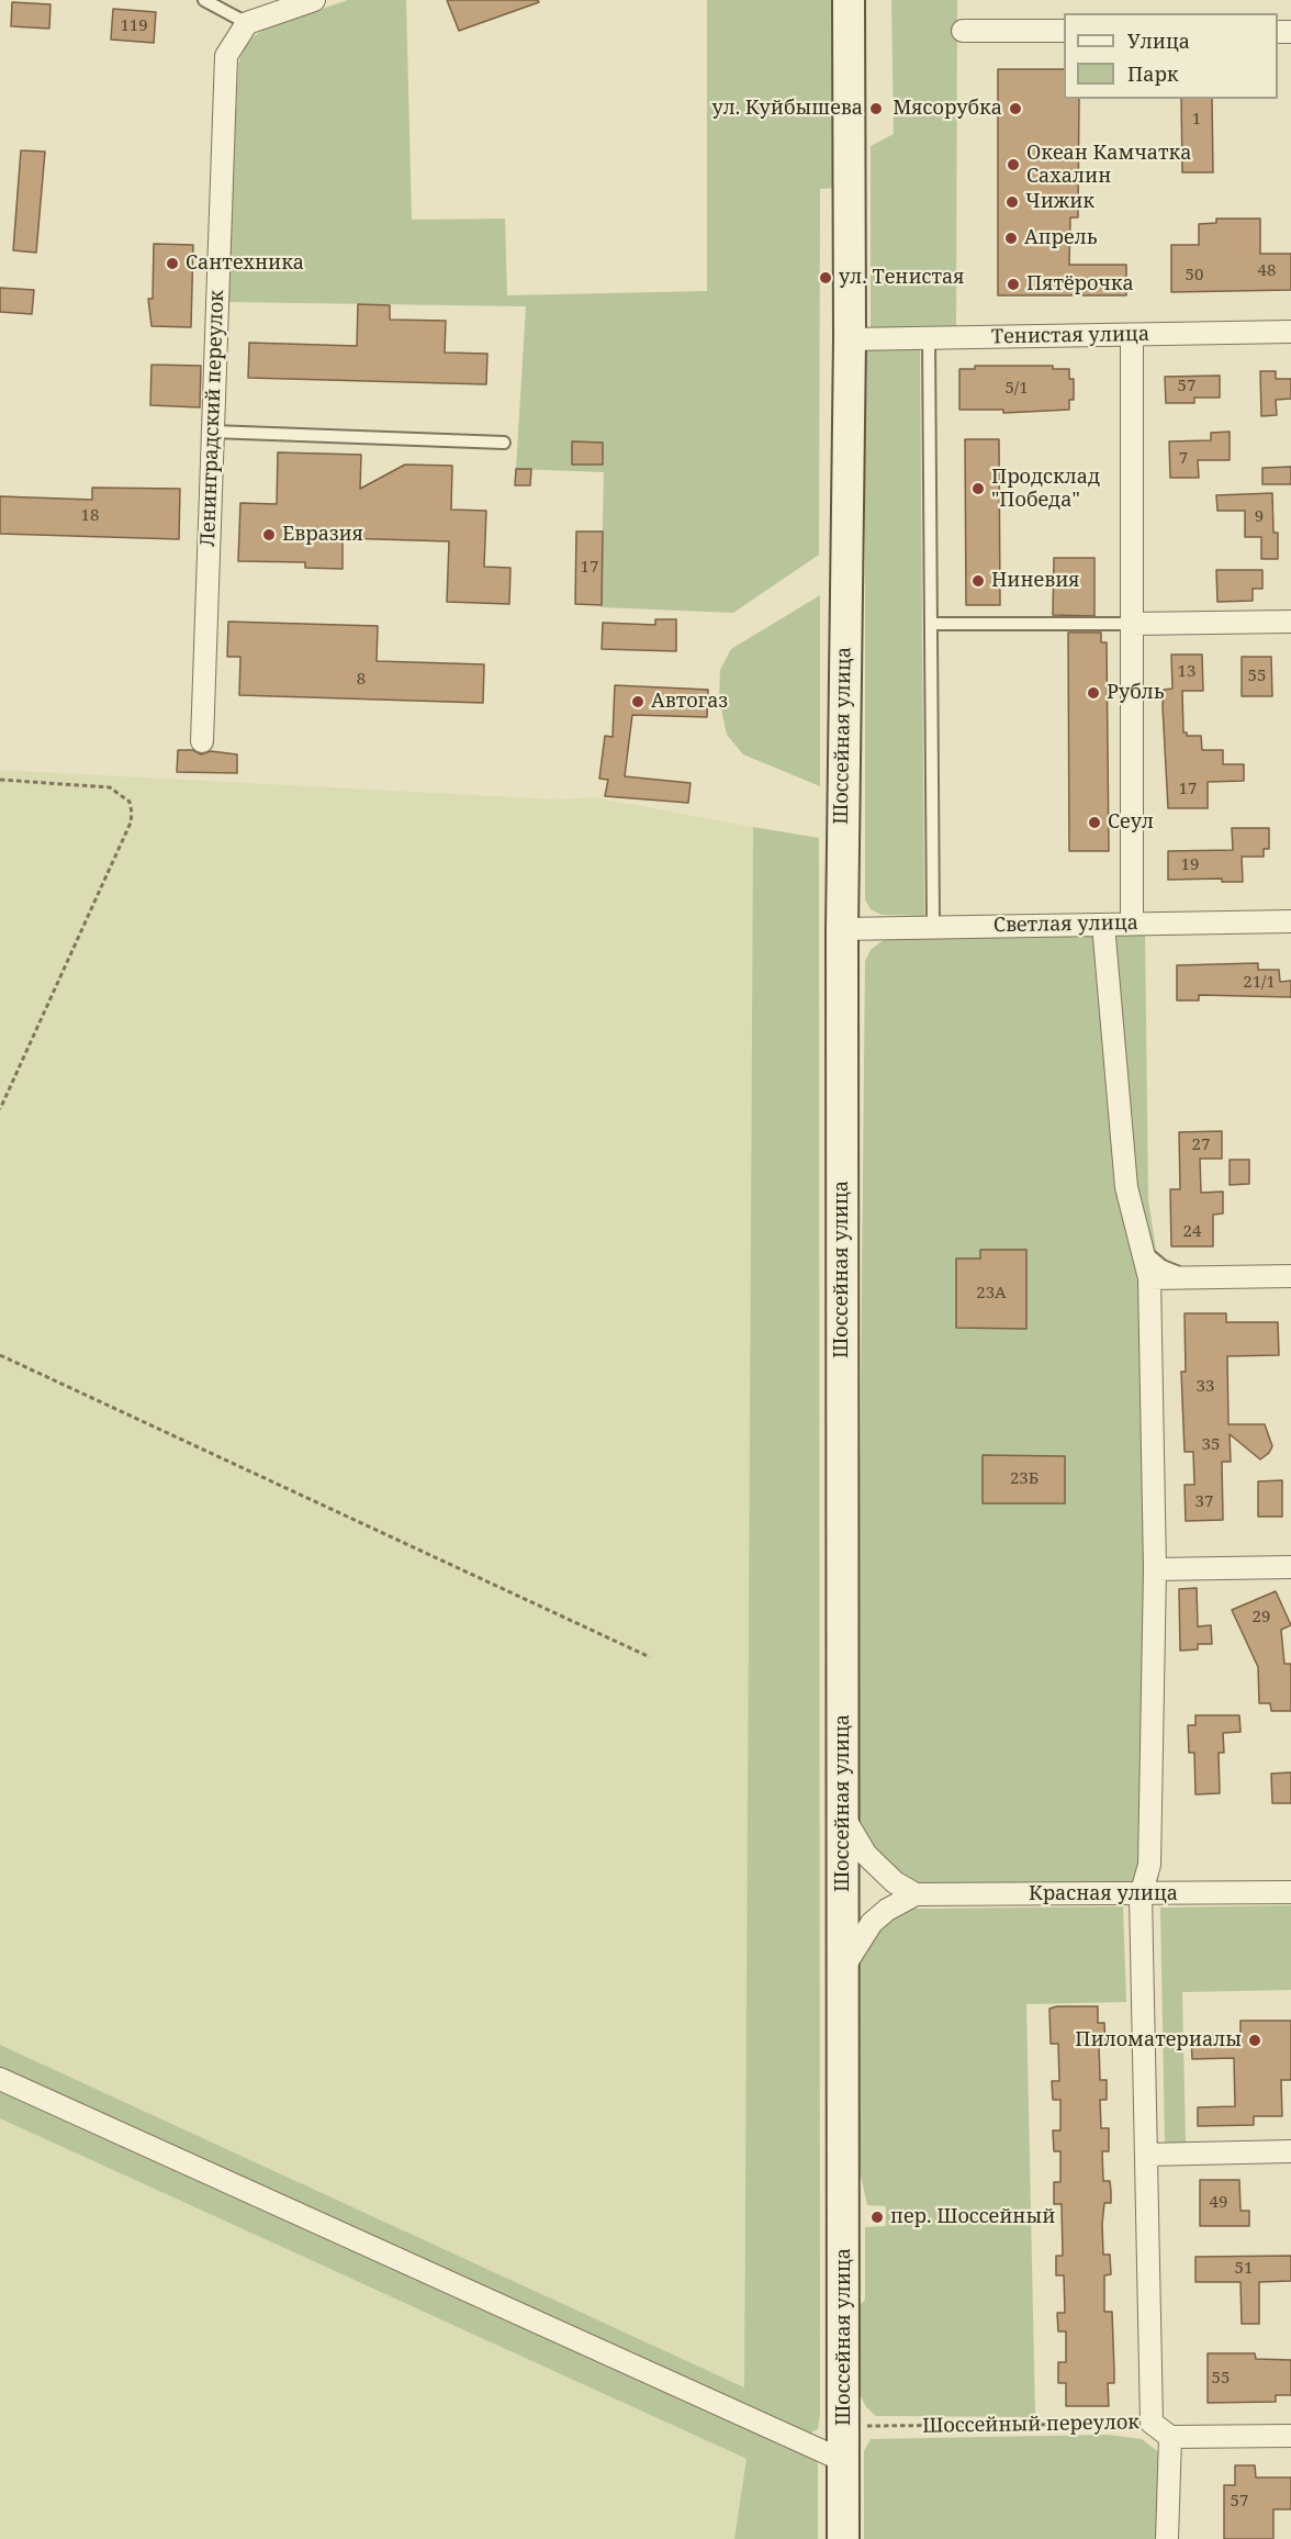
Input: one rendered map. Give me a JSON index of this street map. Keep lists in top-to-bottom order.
{
  "streets": {
    "main road": ["Шоссейная улица"],
    "street": [
      "Тенистая улица",
      "Ленинградский переулок",
      "Светлая улица",
      "Красная улица",
      "Шоссейный переулок"
    ]
  },
  "crossings": [
    ["Тенистая улица", "Шоссейная улица"],
    ["Шоссейная улица", "Светлая улица"],
    ["Шоссейная улица", "Шоссейный переулок"]
  ],
  "places": [
    "ул. Куйбышева",
    "Мясорубка",
    "Океан Камчатка Сахалин",
    "Чижик",
    "Апрель",
    "Сантехника",
    "ул. Тенистая",
    "Пятёрочка",
    "Продсклад \"Победа\"",
    "Евразия",
    "Ниневия",
    "Рубль",
    "Автогаз",
    "Сеул",
    "Пиломатериалы",
    "пер. Шоссейный"
  ],
  "house_numbers": [
    "119",
    "1",
    "48",
    "50",
    "57",
    "5/1",
    "7",
    "18",
    "9",
    "17",
    "13",
    "55",
    "8",
    "17",
    "19",
    "21/1",
    "27",
    "24",
    "23А",
    "33",
    "35",
    "23Б",
    "37",
    "29",
    "49",
    "51",
    "55",
    "57"
  ],
  "legend": ["Улица", "Парк"]
}
